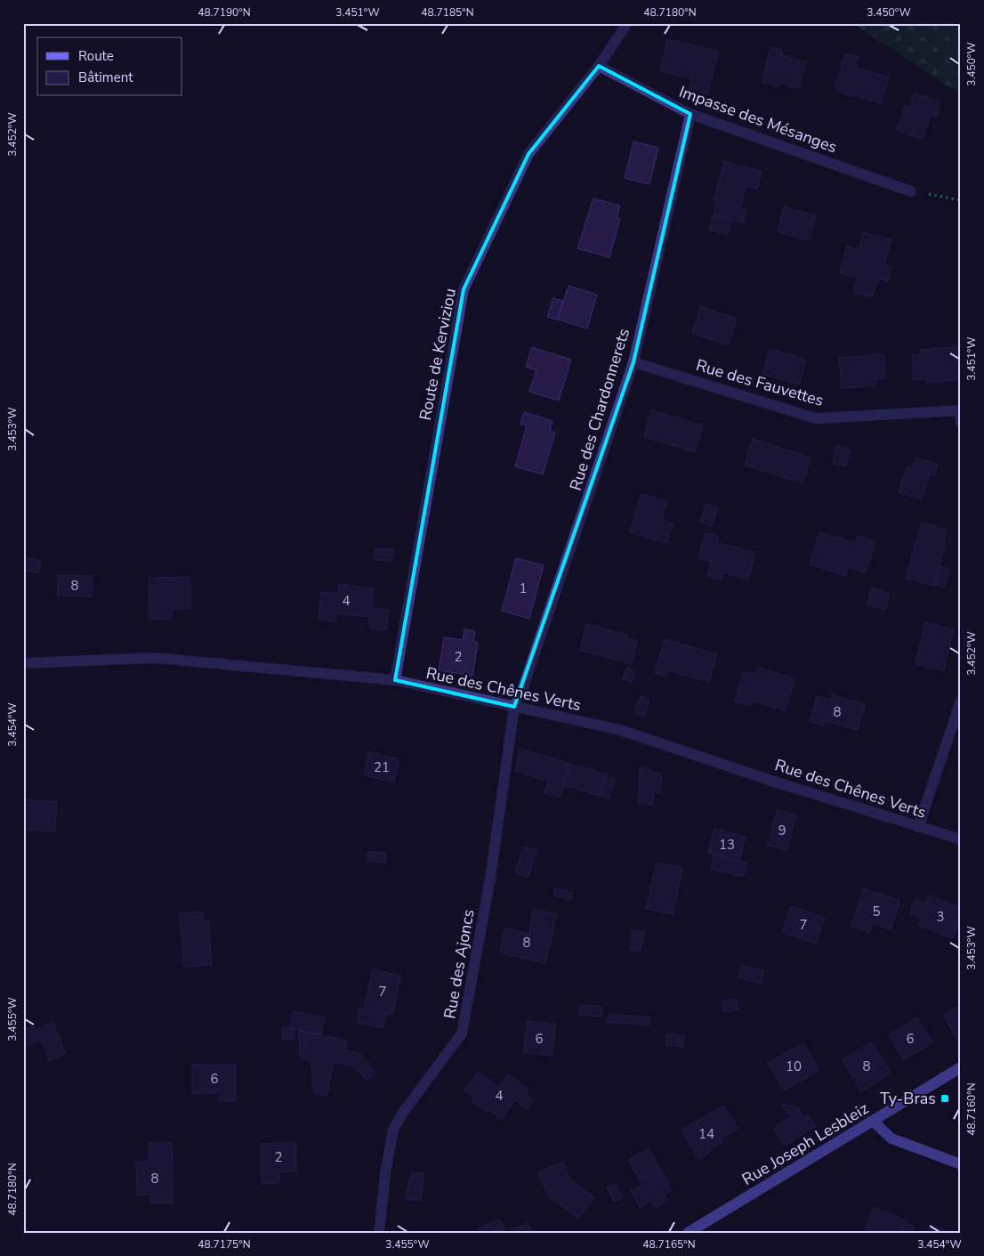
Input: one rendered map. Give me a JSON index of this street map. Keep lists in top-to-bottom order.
{
  "streets": {
    "main road": ["Rue Joseph Lesbleiz"],
    "street": [
      "Impasse des Mésanges",
      "Route de Kerviziou",
      "Rue des Fauvettes",
      "Rue des Chardonnerets",
      "Rue des Chênes Verts",
      "Rue des Ajoncs"
    ]
  },
  "crossings": [
    ["Impasse des Mésanges", "Route de Kerviziou"],
    ["Impasse des Mésanges", "Rue des Chardonnerets"],
    ["Route de Kerviziou", "Rue des Chênes Verts"],
    ["Rue des Fauvettes", "Rue des Chardonnerets"],
    ["Rue des Chardonnerets", "Rue des Chênes Verts"],
    ["Rue des Chardonnerets", "Rue des Ajoncs"],
    ["Rue des Chênes Verts", "Rue des Ajoncs"]
  ],
  "places": {
    "transit": ["Ty-Bras"]
  },
  "house_numbers": [
    "8",
    "1",
    "4",
    "2",
    "8",
    "21",
    "9",
    "13",
    "5",
    "3",
    "7",
    "8",
    "7",
    "6",
    "6",
    "10",
    "8",
    "6",
    "4",
    "14",
    "2",
    "8"
  ],
  "legend": ["Route", "Bâtiment"],
  "coordinates": [
    "48.7190°N",
    "3.451°W",
    "48.7185°N",
    "48.7180°N",
    "3.450°W",
    "3.452°W",
    "3.453°W",
    "3.454°W",
    "3.455°W",
    "48.7160°N",
    "48.7175°N",
    "48.7165°N"
  ]
}
